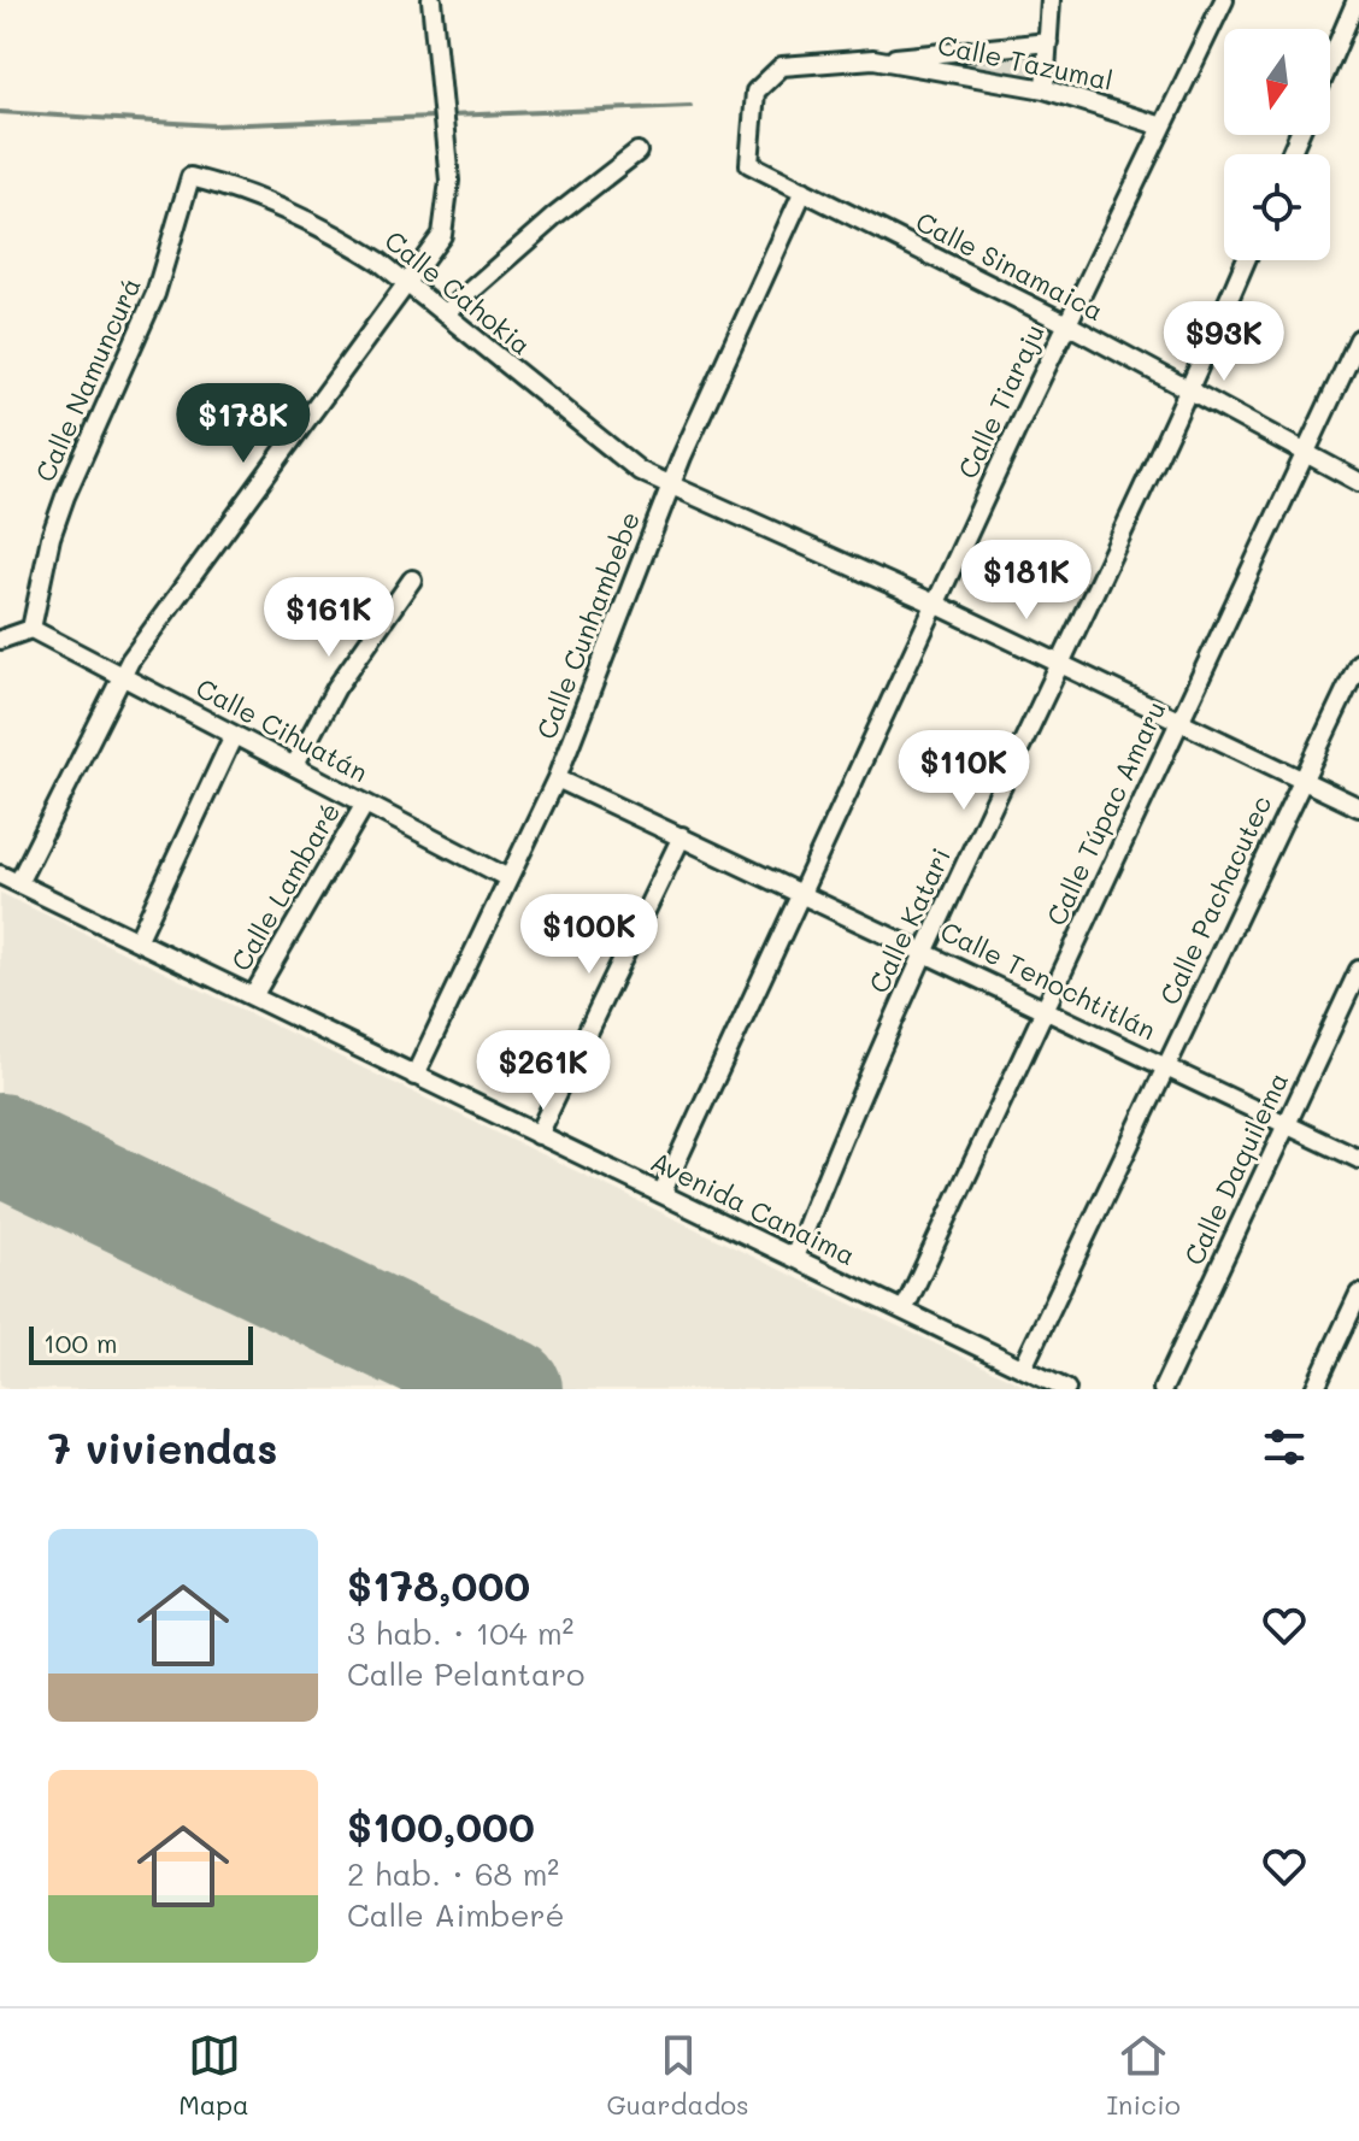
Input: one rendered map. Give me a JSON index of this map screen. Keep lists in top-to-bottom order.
{
  "streets": {
    "street": [
      "Calle Tazumal",
      "Calle Sinamaica",
      "Calle Cahokia",
      "Calle Namuncurá",
      "Calle Tiaraju",
      "Calle Cunhambebe",
      "Calle Cihuatán",
      "Calle Túpac Amaru",
      "Calle Lambaré",
      "Calle Pachacutec",
      "Calle Katari",
      "Calle Tenochtitlán",
      "Calle Daquilema",
      "Avenida Canaima"
    ]
  },
  "crossings": [
    ["Calle Tazumal", "Calle Sinamaica"],
    ["Calle Tazumal", "Calle Tiaraju"],
    ["Calle Sinamaica", "Calle Tiaraju"],
    ["Calle Sinamaica", "Calle Cunhambebe"],
    ["Calle Sinamaica", "Calle Túpac Amaru"],
    ["Calle Sinamaica", "Calle Katari"],
    ["Calle Cahokia", "Calle Namuncurá"],
    ["Calle Cahokia", "Calle Tiaraju"],
    ["Calle Cahokia", "Calle Cunhambebe"],
    ["Calle Cahokia", "Calle Túpac Amaru"],
    ["Calle Cahokia", "Calle Pachacutec"],
    ["Calle Cahokia", "Calle Katari"],
    ["Calle Namuncurá", "Calle Cihuatán"],
    ["Calle Tiaraju", "Calle Tenochtitlán"],
    ["Calle Tiaraju", "Avenida Canaima"],
    ["Calle Cunhambebe", "Calle Cihuatán"],
    ["Calle Cunhambebe", "Calle Tenochtitlán"],
    ["Calle Cunhambebe", "Avenida Canaima"],
    ["Calle Cihuatán", "Calle Lambaré"],
    ["Calle Túpac Amaru", "Calle Tenochtitlán"],
    ["Calle Túpac Amaru", "Avenida Canaima"],
    ["Calle Lambaré", "Avenida Canaima"],
    ["Calle Pachacutec", "Calle Tenochtitlán"],
    ["Calle Pachacutec", "Avenida Canaima"],
    ["Calle Katari", "Calle Tenochtitlán"],
    ["Calle Katari", "Avenida Canaima"],
    ["Calle Tenochtitlán", "Calle Daquilema"]
  ],
  "scale_bar": "100 m",
  "north": "bottom",
  "page": {
    "price": [
      "$93K",
      "$178K",
      "$181K",
      "$161K",
      "$110K",
      "$100K",
      "$261K"
    ],
    "scale": "100 m",
    "heading": "7 viviendas",
    "list": [
      {
        "name": "$178,000",
        "note": "3 hab. · 104 m² · Calle Pelantaro"
      },
      {
        "name": "$100,000",
        "note": "2 hab. · 68 m² · Calle Aimberé"
      }
    ],
    "tabs": ["Mapa", "Guardados", "Inicio"]
  }
}
